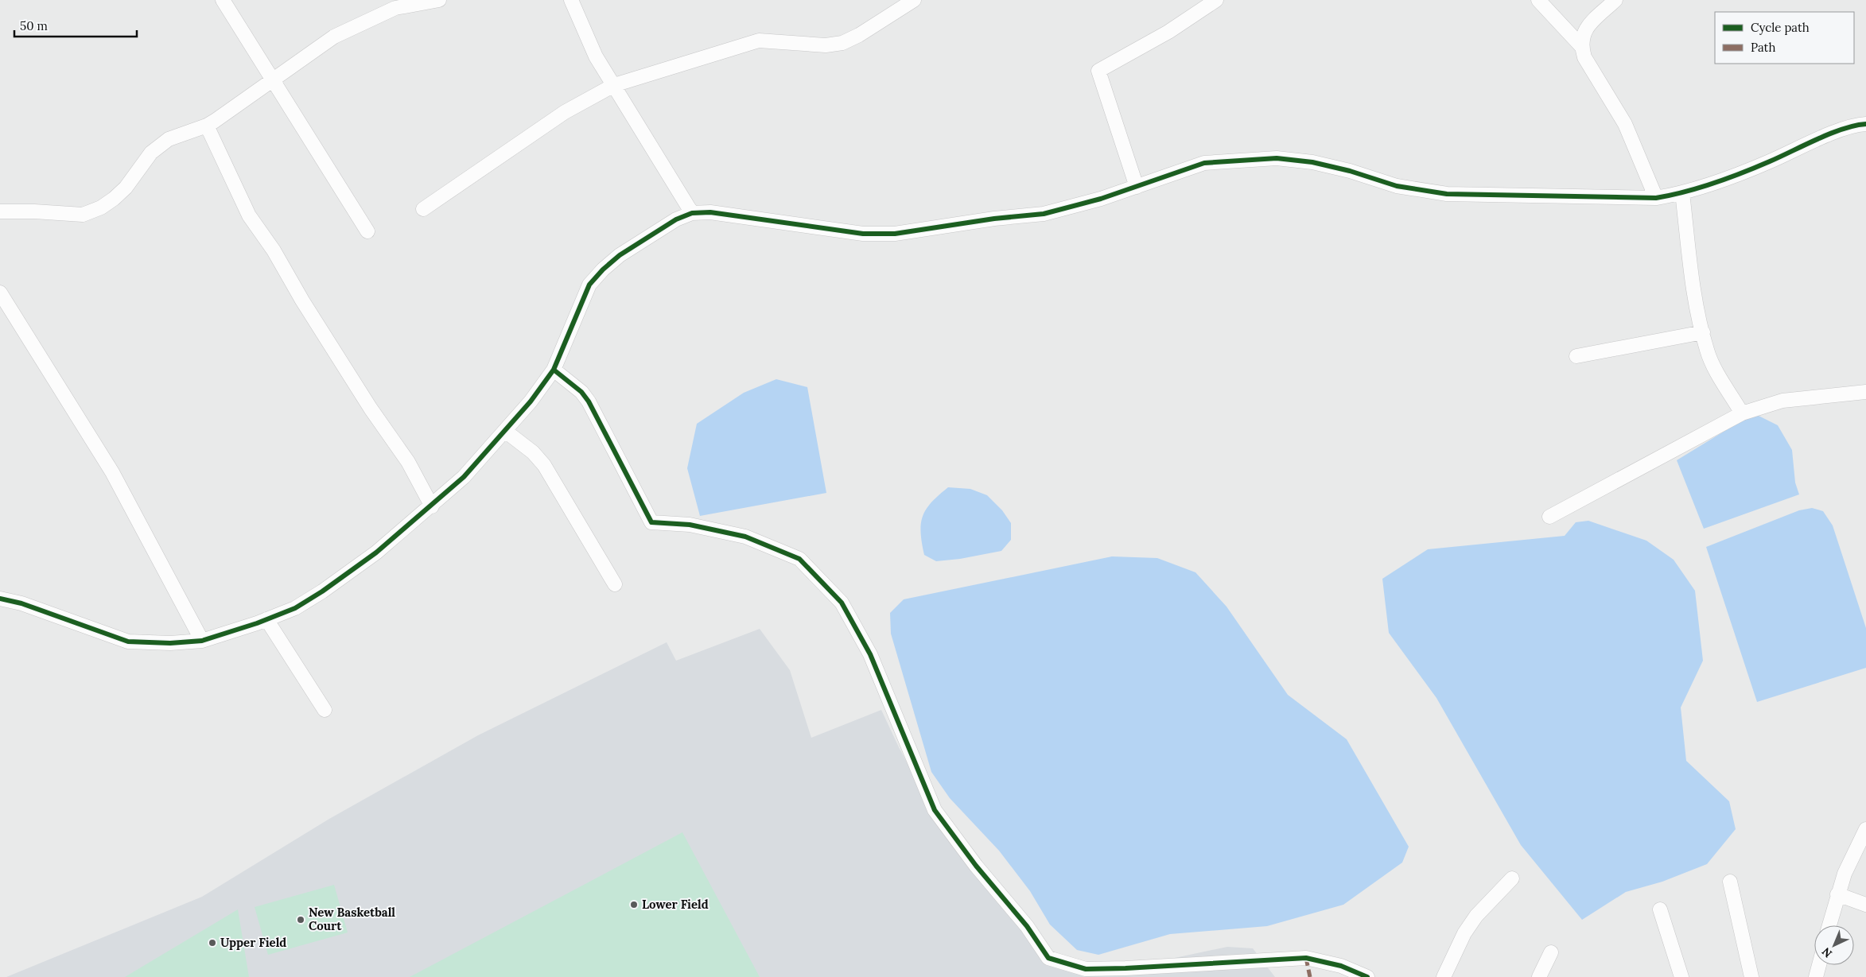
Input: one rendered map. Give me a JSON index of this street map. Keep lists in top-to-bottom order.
{
  "places": ["Lower Field", "New Basketball Court", "Upper Field"],
  "legend": ["Cycle path", "Path"],
  "scale_bar": "50 m",
  "north": "bottom left"
}
